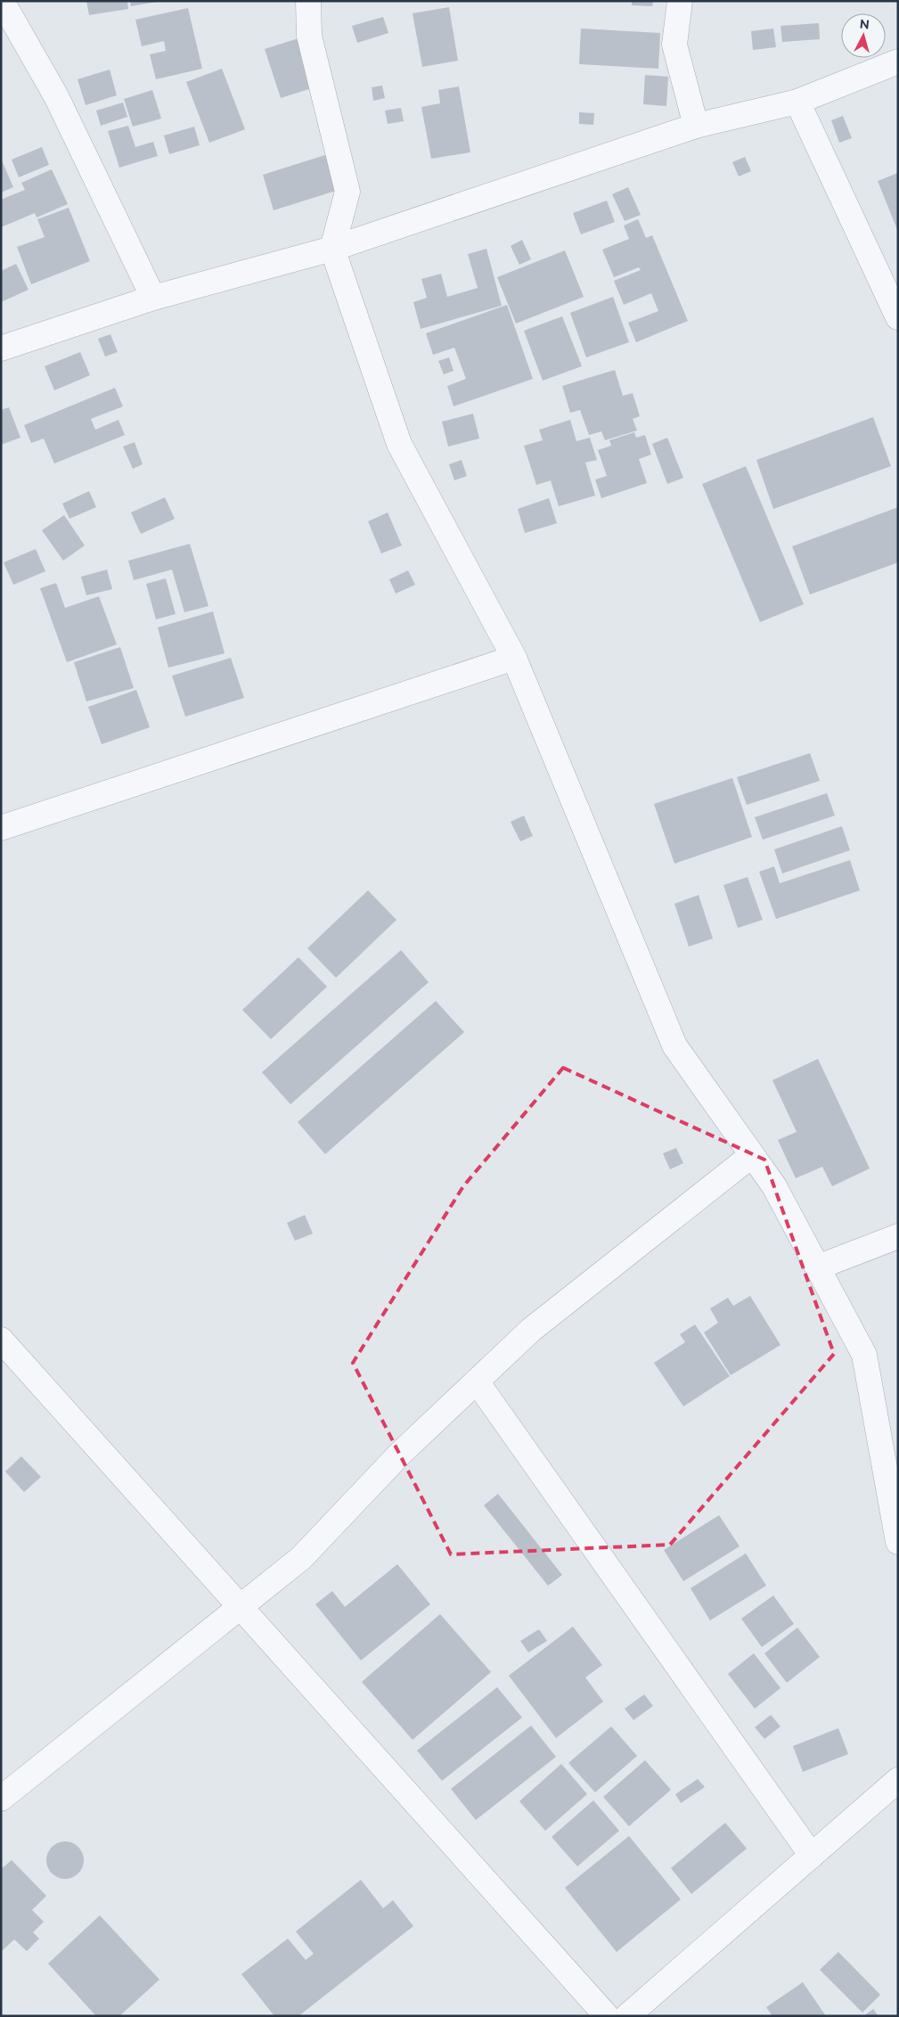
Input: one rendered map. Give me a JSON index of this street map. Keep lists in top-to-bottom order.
{
  "north": "top"
}
